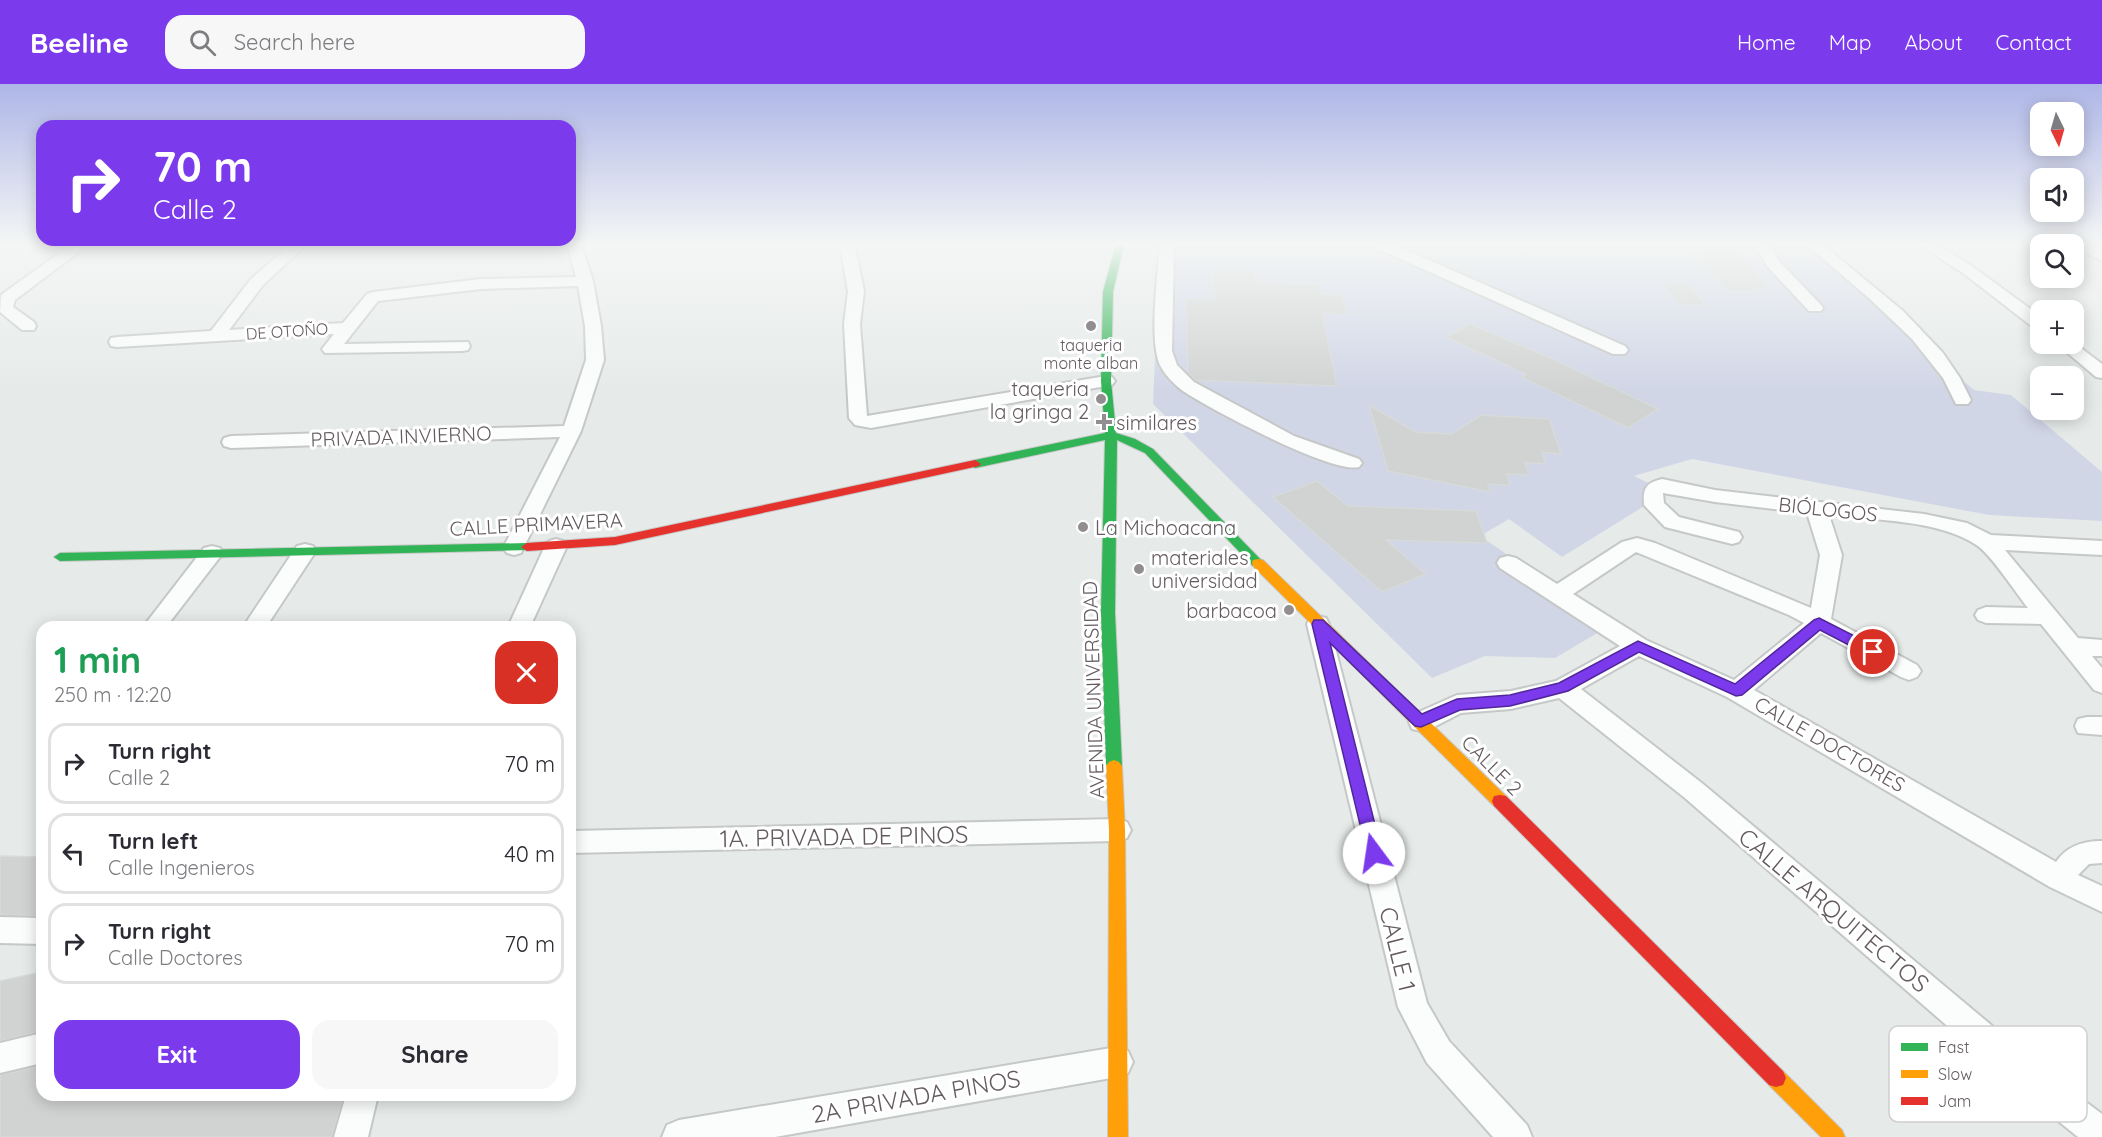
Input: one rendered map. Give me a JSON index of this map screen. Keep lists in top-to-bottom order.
{
  "streets": {
    "street": [
      "DE OTOÑO",
      "PRIVADA INVIERNO",
      "BIÓLOGOS",
      "CALLE PRIMAVERA",
      "AVENIDA UNIVERSIDAD",
      "CALLE DOCTORES",
      "CALLE 2",
      "1A. PRIVADA DE PINOS",
      "CALLE ARQUITECTOS",
      "CALLE 1",
      "2A PRIVADA PINOS"
    ]
  },
  "crossings": [
    ["CALLE PRIMAVERA", "AVENIDA UNIVERSIDAD"],
    ["CALLE PRIMAVERA", "CALLE 2"],
    ["AVENIDA UNIVERSIDAD", "CALLE 2"],
    ["AVENIDA UNIVERSIDAD", "1A. PRIVADA DE PINOS"],
    ["AVENIDA UNIVERSIDAD", "2A PRIVADA PINOS"],
    ["CALLE 2", "CALLE 1"]
  ],
  "places": {
    "other": [
      "taqueria monte alban",
      "taqueria la gringa 2",
      "La Michoacana",
      "materiales universidad",
      "barbacoa"
    ],
    "health": ["similares"]
  },
  "legend": ["Fast", "Slow", "Jam"],
  "north": "bottom",
  "page": {
    "header": "Beeline",
    "search": "Search here",
    "nav": [
      "Home",
      "Map",
      "About",
      "Contact"
    ],
    "map_buttons": ["+", "−"],
    "turn": ["70 m", "Calle 2"],
    "heading": ["1 min", "250 m · 12:20"],
    "list": [
      {
        "name": "Turn right",
        "note": "Calle 2",
        "value": "70 m"
      },
      {
        "name": "Turn left",
        "note": "Calle Ingenieros",
        "value": "40 m"
      },
      {
        "name": "Turn right",
        "note": "Calle Doctores",
        "value": "70 m"
      }
    ],
    "buttons": ["Exit", "Share"]
  }
}
